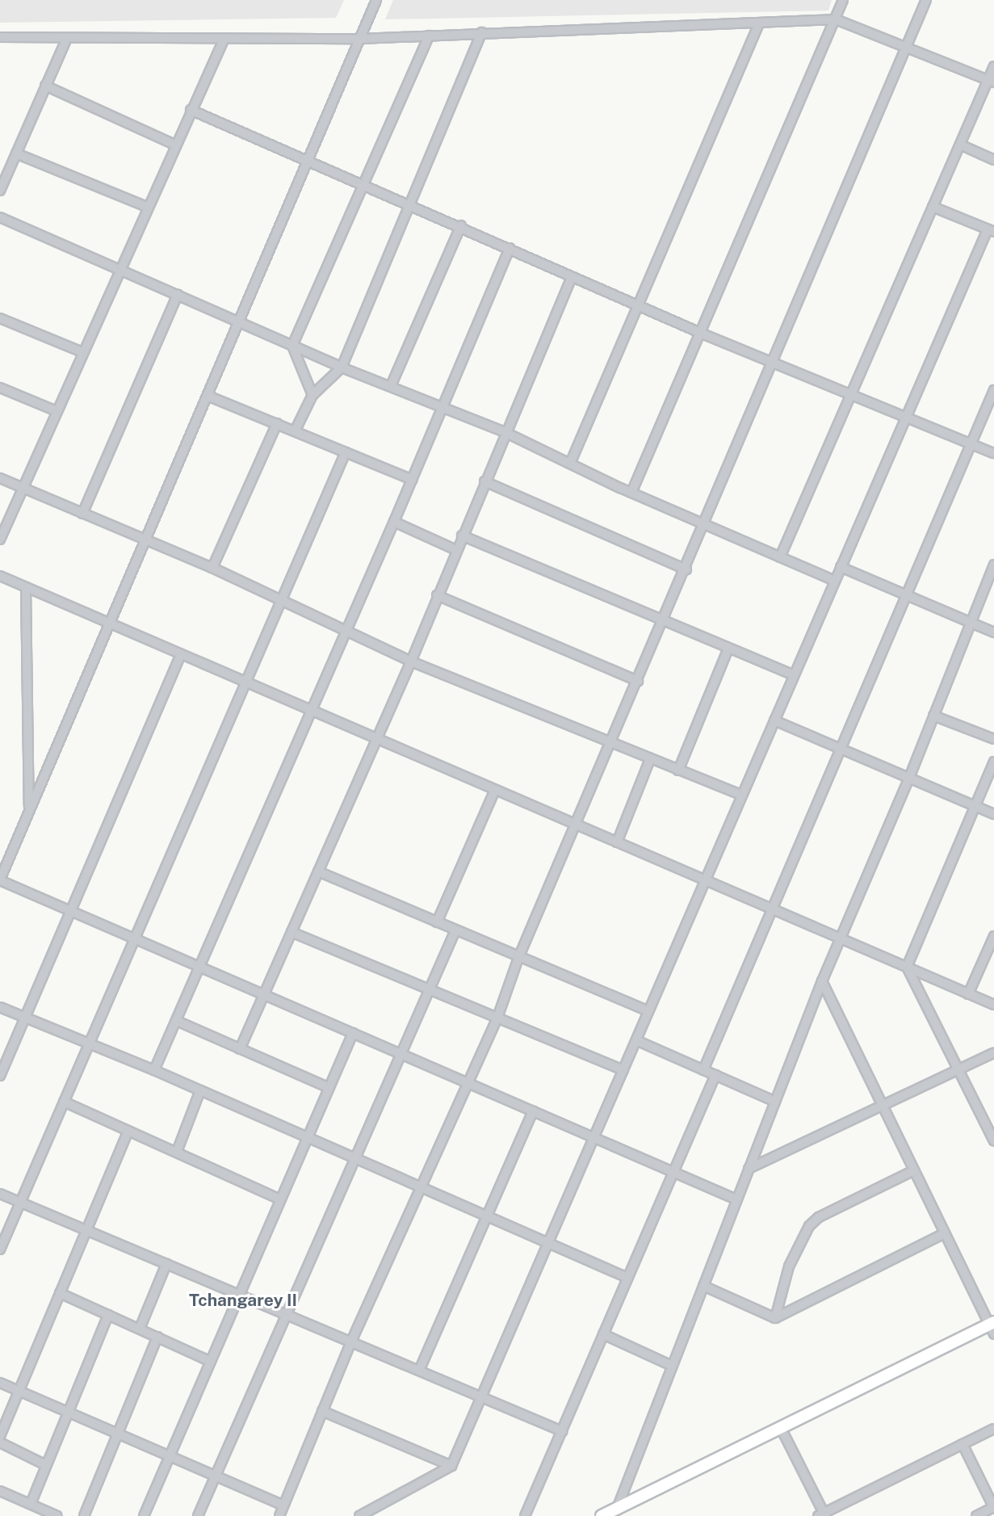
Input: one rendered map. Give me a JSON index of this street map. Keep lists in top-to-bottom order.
{
  "districts": ["Tchangarey II"]
}
